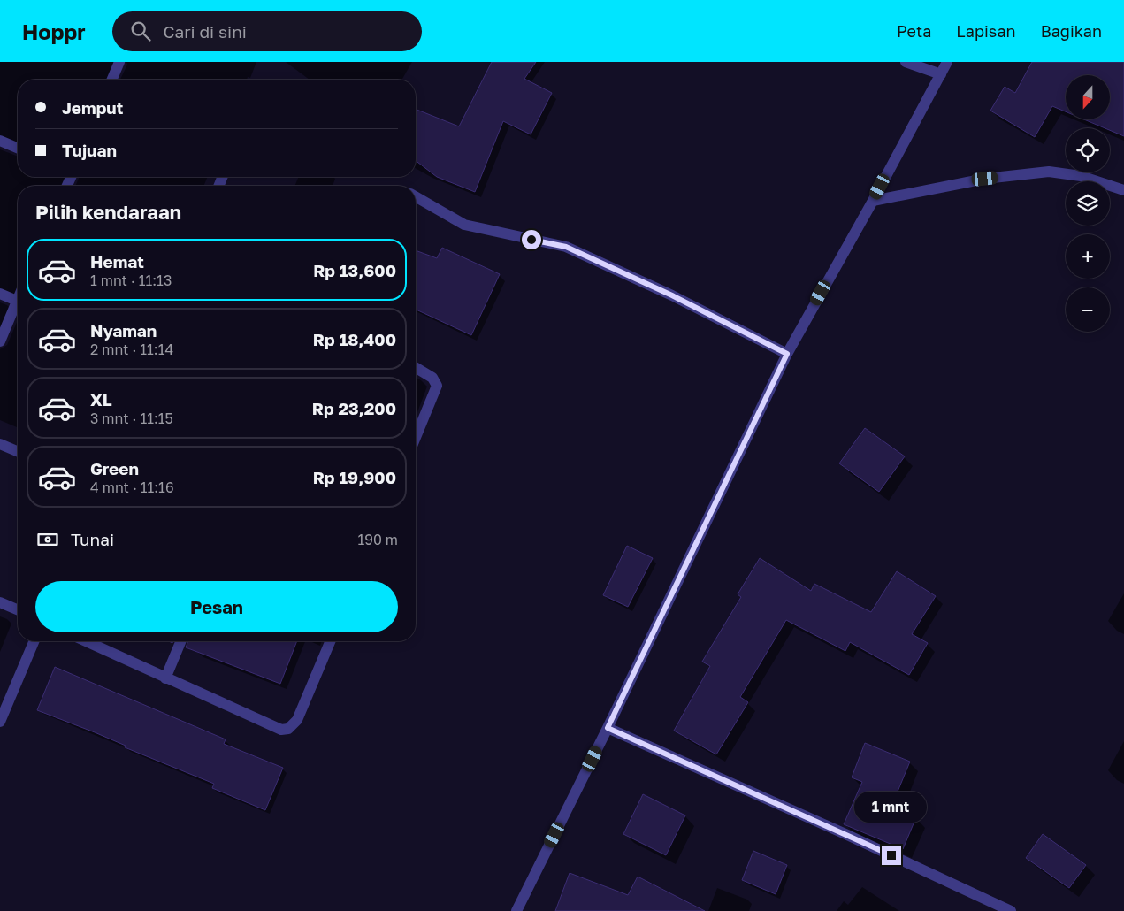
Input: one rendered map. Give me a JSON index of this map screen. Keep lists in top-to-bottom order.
{
  "north": "bottom",
  "page": {
    "header": "Hoppr",
    "search": "Cari di sini",
    "nav": ["Peta", "Lapisan", "Bagikan"],
    "map_buttons": ["+", "−"],
    "banner": ["Jemput", "Tujuan"],
    "heading": "Pilih kendaraan",
    "list": [
      {
        "name": "Hemat",
        "note": "1 mnt · 11:13",
        "value": "Rp 13,600"
      },
      {
        "name": "Nyaman",
        "note": "2 mnt · 11:14",
        "value": "Rp 18,400"
      },
      {
        "name": "XL",
        "note": "3 mnt · 11:15",
        "value": "Rp 23,200"
      },
      {
        "name": "Green",
        "note": "4 mnt · 11:16",
        "value": "Rp 19,900"
      }
    ],
    "pay": ["Tunai", "190 m"],
    "buttons": "Pesan",
    "bubble": "1 mnt"
  }
}
